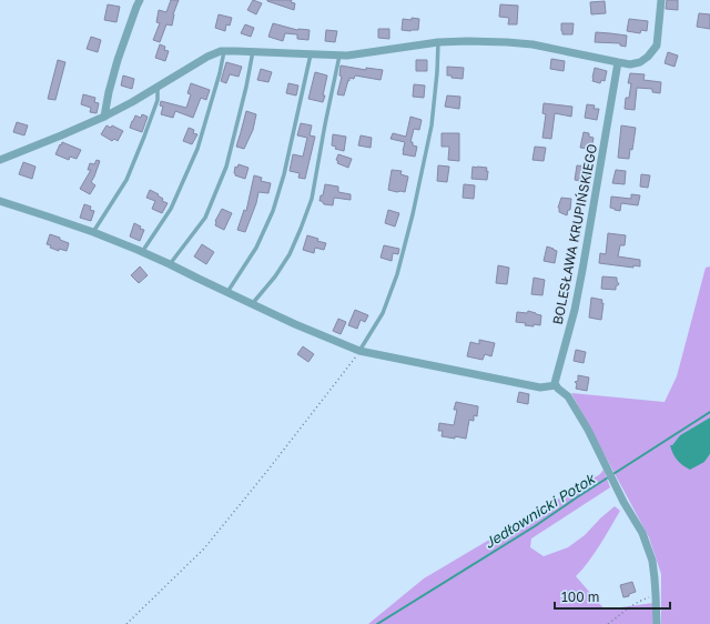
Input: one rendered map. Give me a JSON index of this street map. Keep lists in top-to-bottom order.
{
  "streets": {
    "street": ["BOLESŁAWA KRUPIŃSKIEGO"]
  },
  "water": ["Jedłownicki Potok"],
  "scale_bar": "100 m"
}
